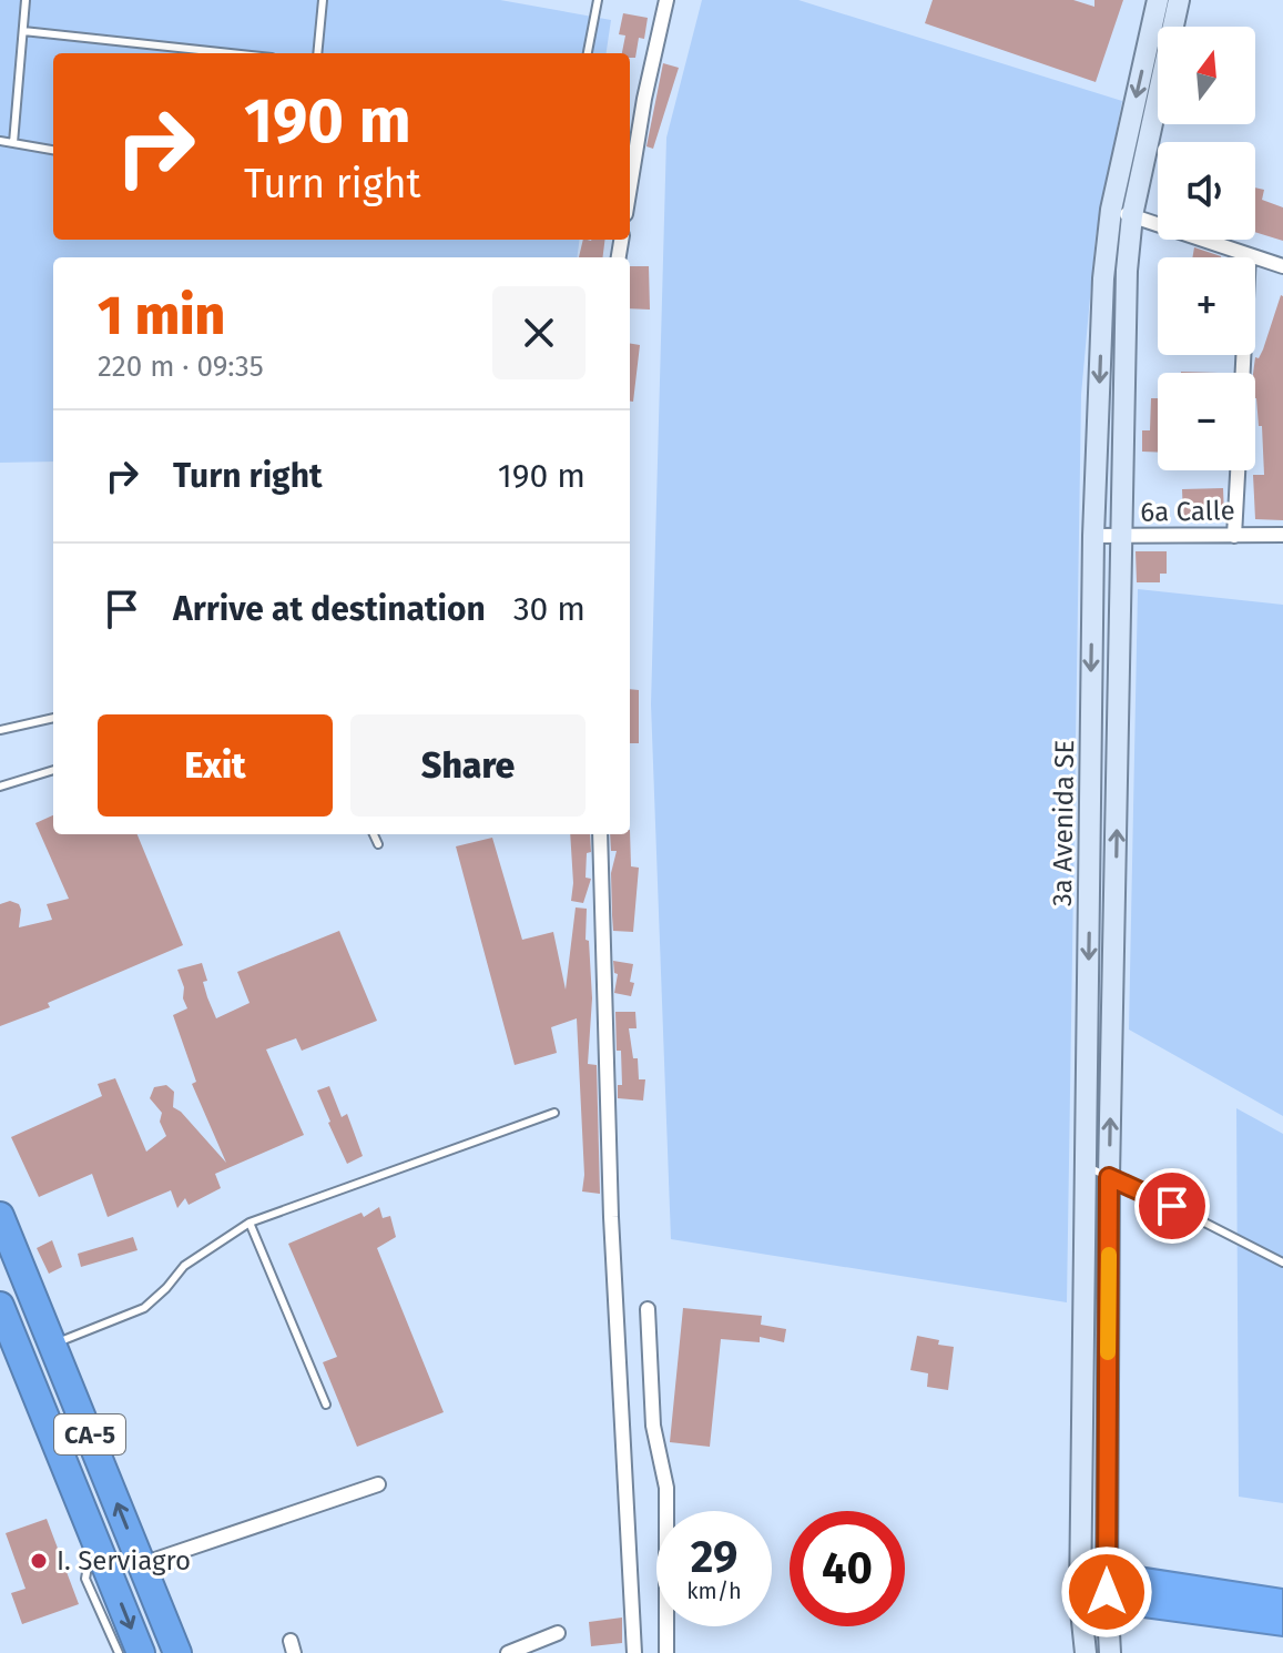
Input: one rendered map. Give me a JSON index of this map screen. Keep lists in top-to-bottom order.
{
  "streets": {
    "highway": ["CA-5"],
    "street": ["6a Calle", "3a Avenida SE"]
  },
  "crossings": [
    ["6a Calle", "3a Avenida SE"]
  ],
  "places": ["I. Serviagro"],
  "north": "top",
  "page": {
    "map_buttons": ["+", "−"],
    "turn": ["190 m", "Turn right"],
    "heading": ["1 min", "220 m · 09:35"],
    "list": [
      {
        "name": "Turn right",
        "value": "190 m"
      },
      {
        "name": "Arrive at destination",
        "value": "30 m"
      }
    ],
    "buttons": ["Exit", "Share"],
    "speed": "29 km/h",
    "limit": "40"
  }
}
